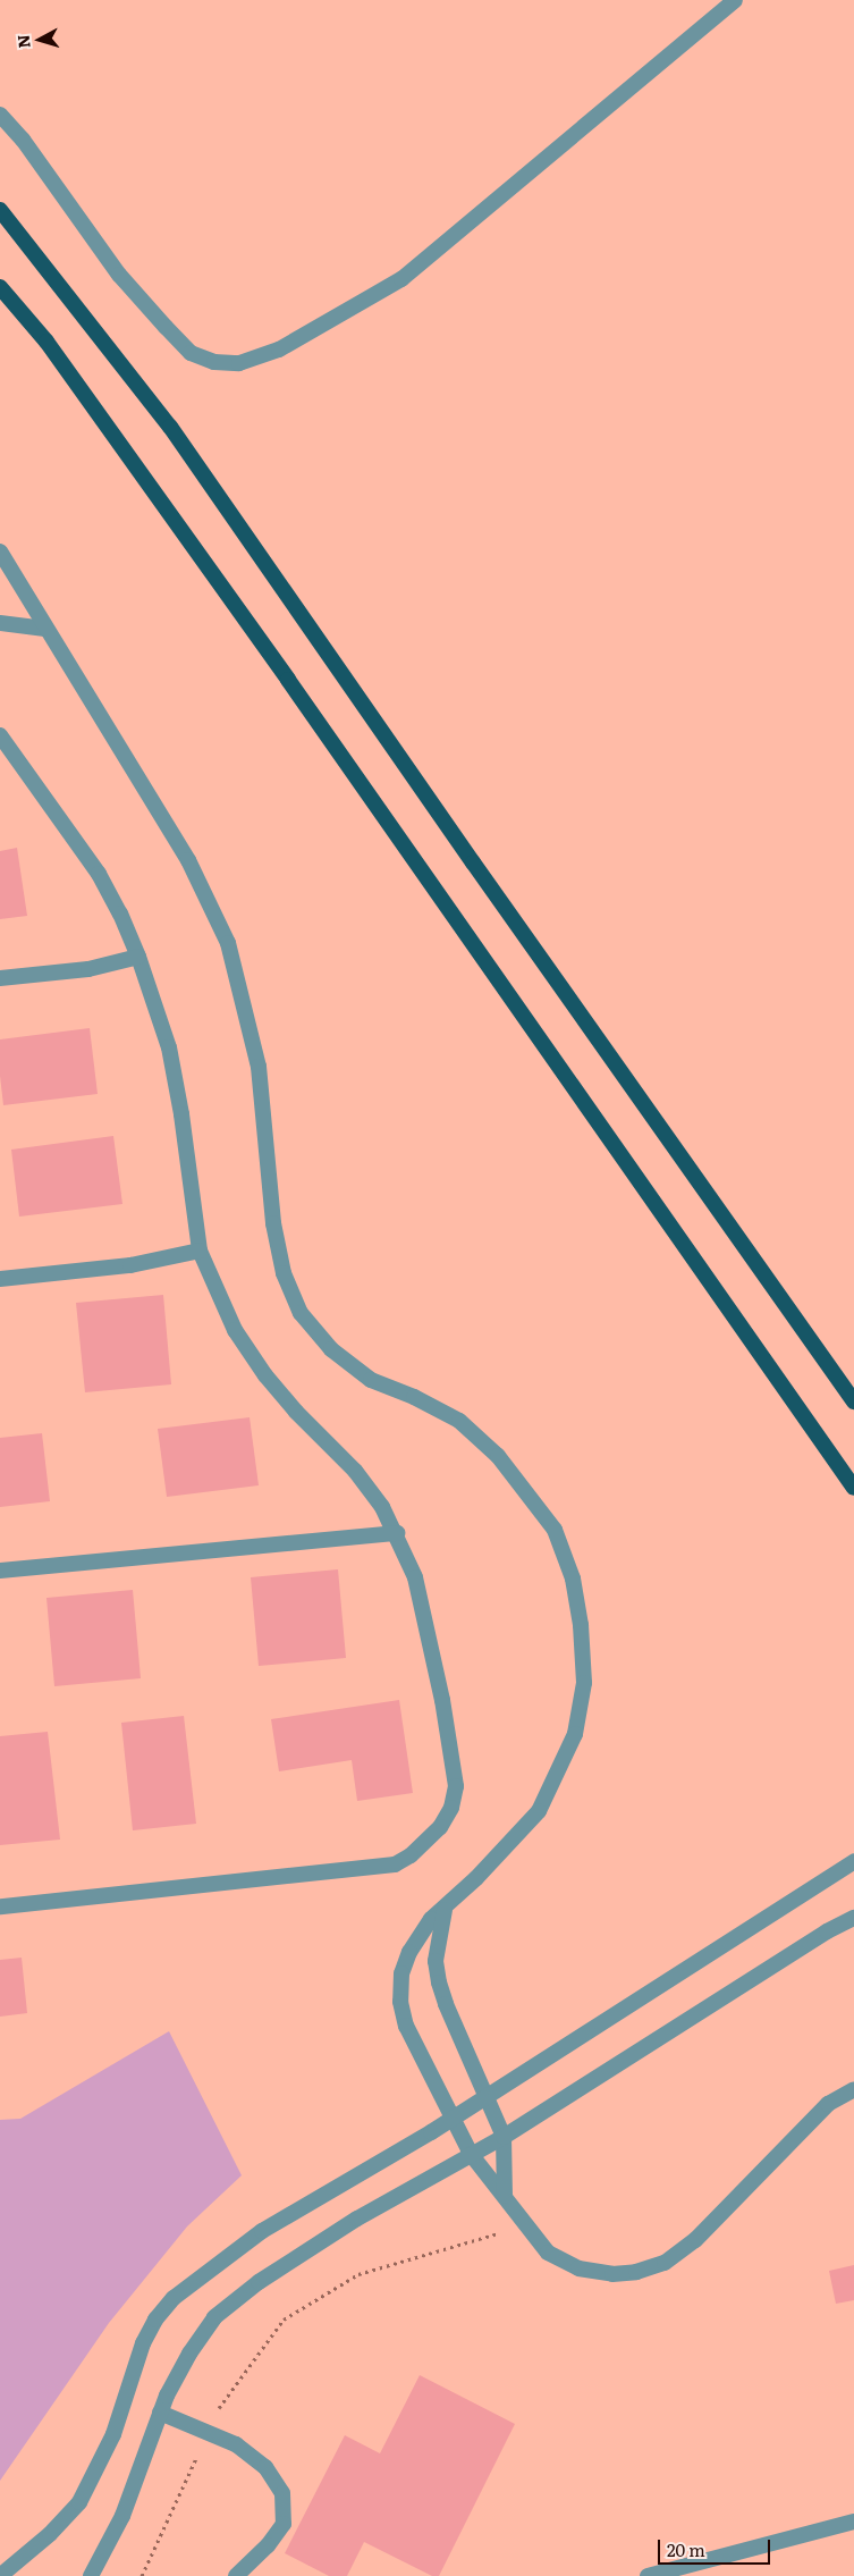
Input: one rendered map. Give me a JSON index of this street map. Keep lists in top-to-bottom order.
{
  "scale_bar": "20 m",
  "north": "left"
}
